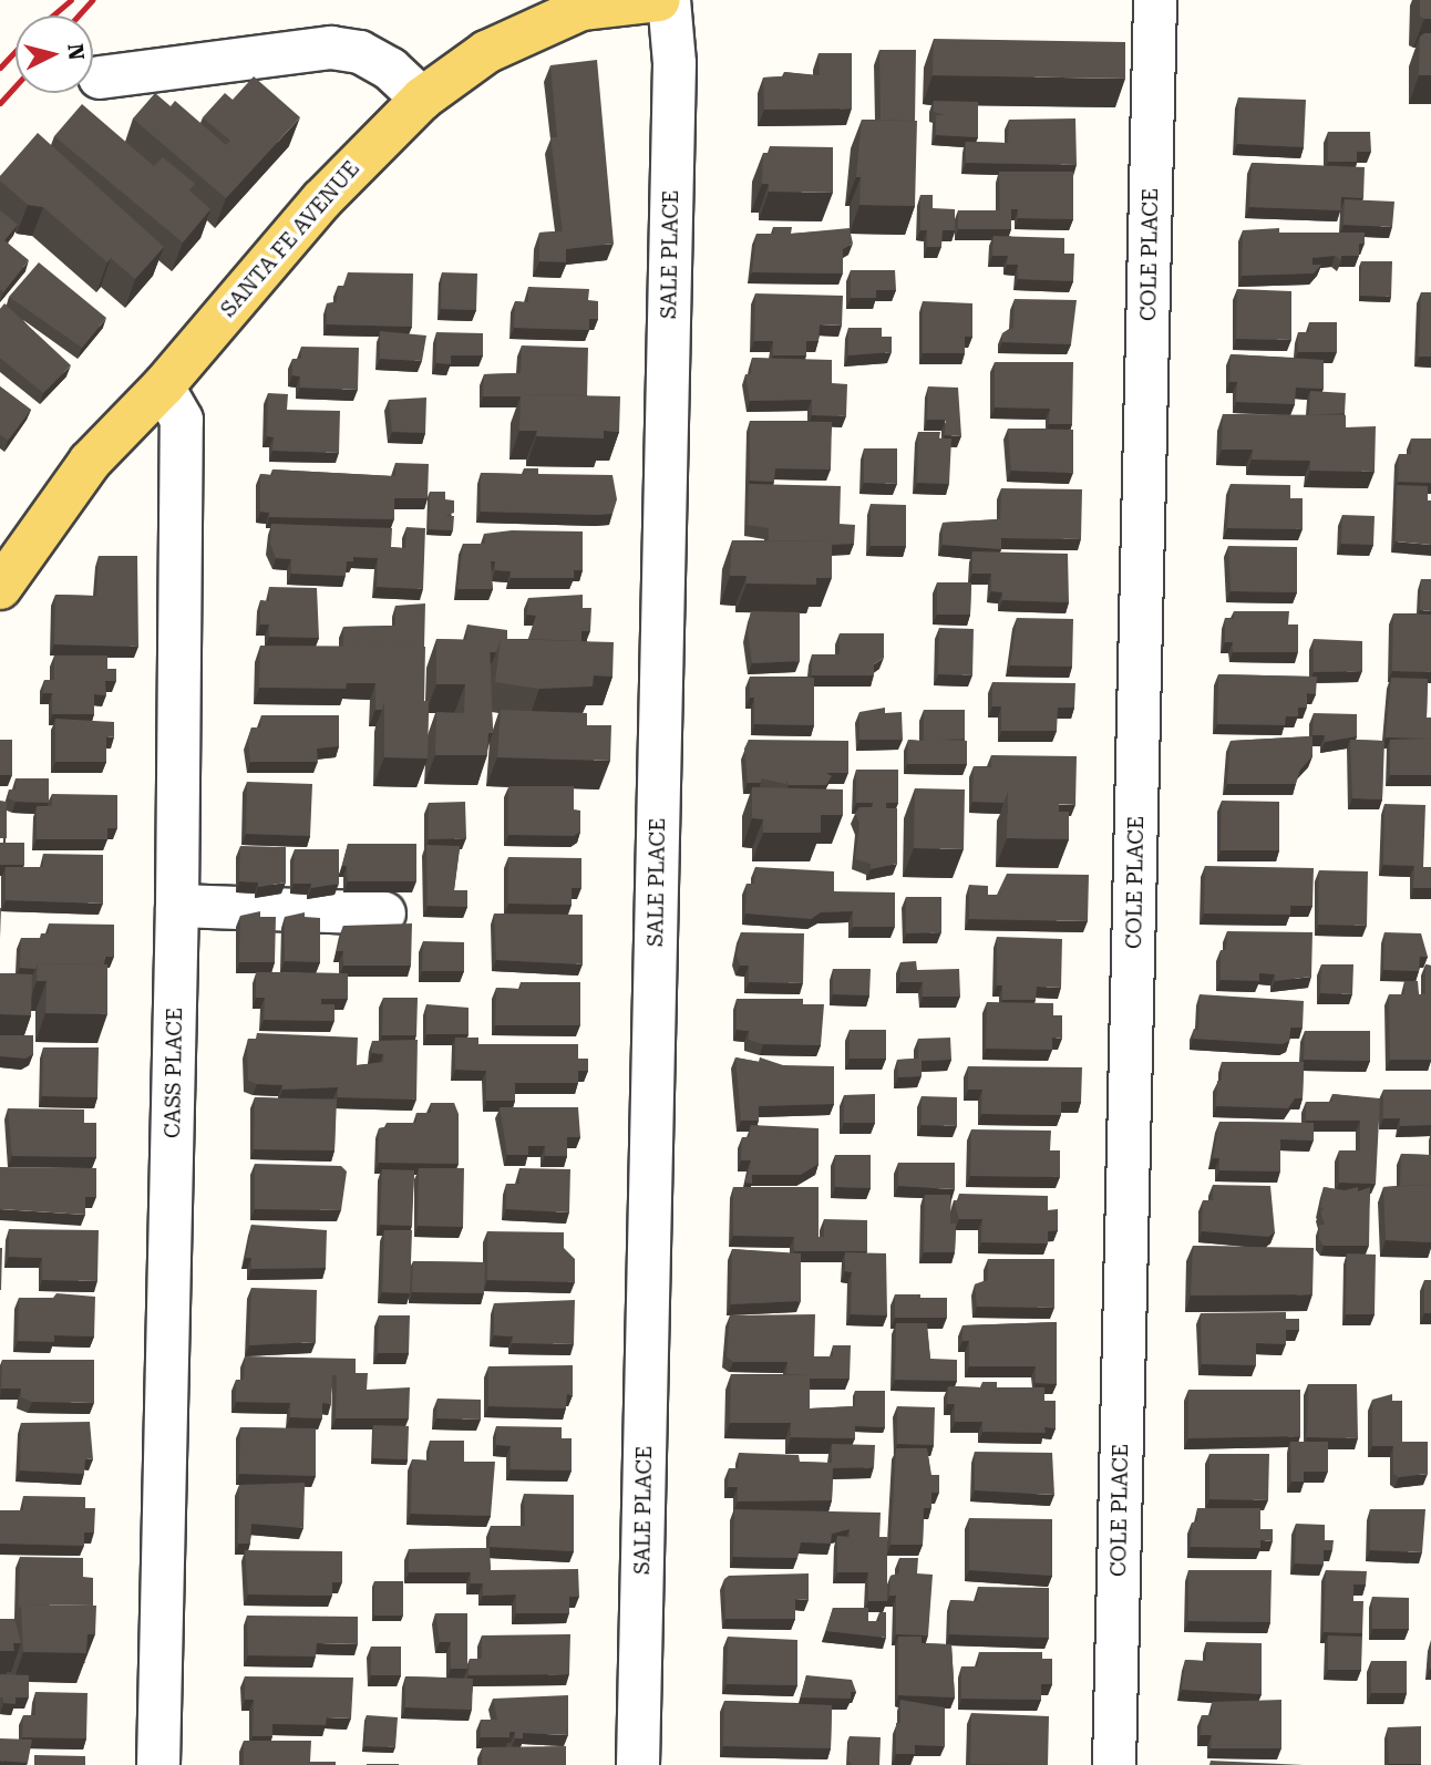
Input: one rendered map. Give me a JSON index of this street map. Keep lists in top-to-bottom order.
{
  "streets": {
    "main road": ["SANTA FE AVENUE"],
    "street": ["SALE PLACE", "COLE PLACE", "CASS PLACE"]
  },
  "crossings": [
    ["SANTA FE AVENUE", "CASS PLACE"]
  ],
  "north": "right"
}
